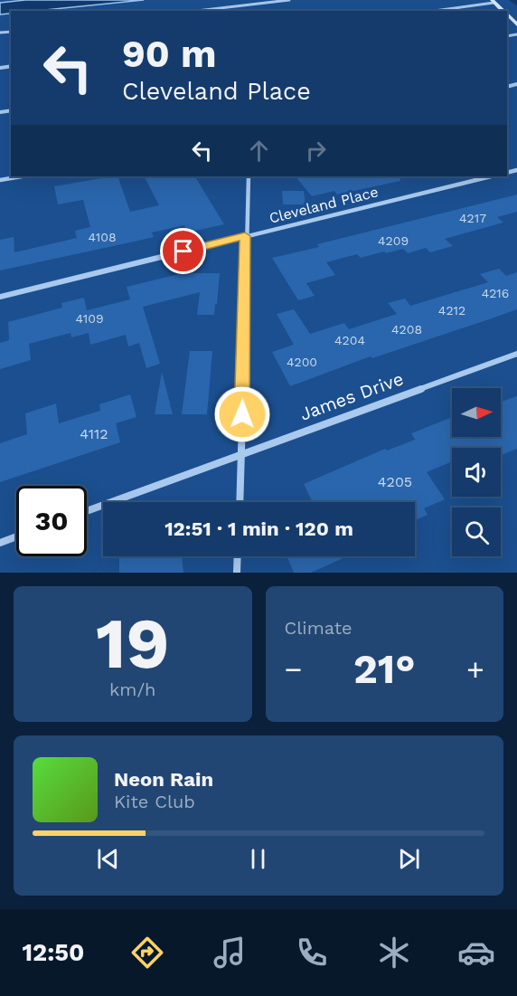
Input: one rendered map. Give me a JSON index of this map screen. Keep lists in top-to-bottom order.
{
  "streets": {
    "street": ["Cleveland Place", "James Drive"]
  },
  "house_numbers": [
    "4217",
    "4108",
    "4209",
    "4216",
    "4212",
    "4109",
    "4208",
    "4204",
    "4200",
    "4112",
    "4205"
  ],
  "north": "right",
  "page": {
    "turn": ["90 m", "Cleveland Place"],
    "limit": "30",
    "trip": "12:51 · 1 min · 120 m",
    "tile": [
      ["19", "km/h"],
      "Climate"
    ],
    "heat": ["−", "21°", "+"],
    "song": ["Neon Rain", "Kite Club"],
    "tabs": "12:50"
  }
}
